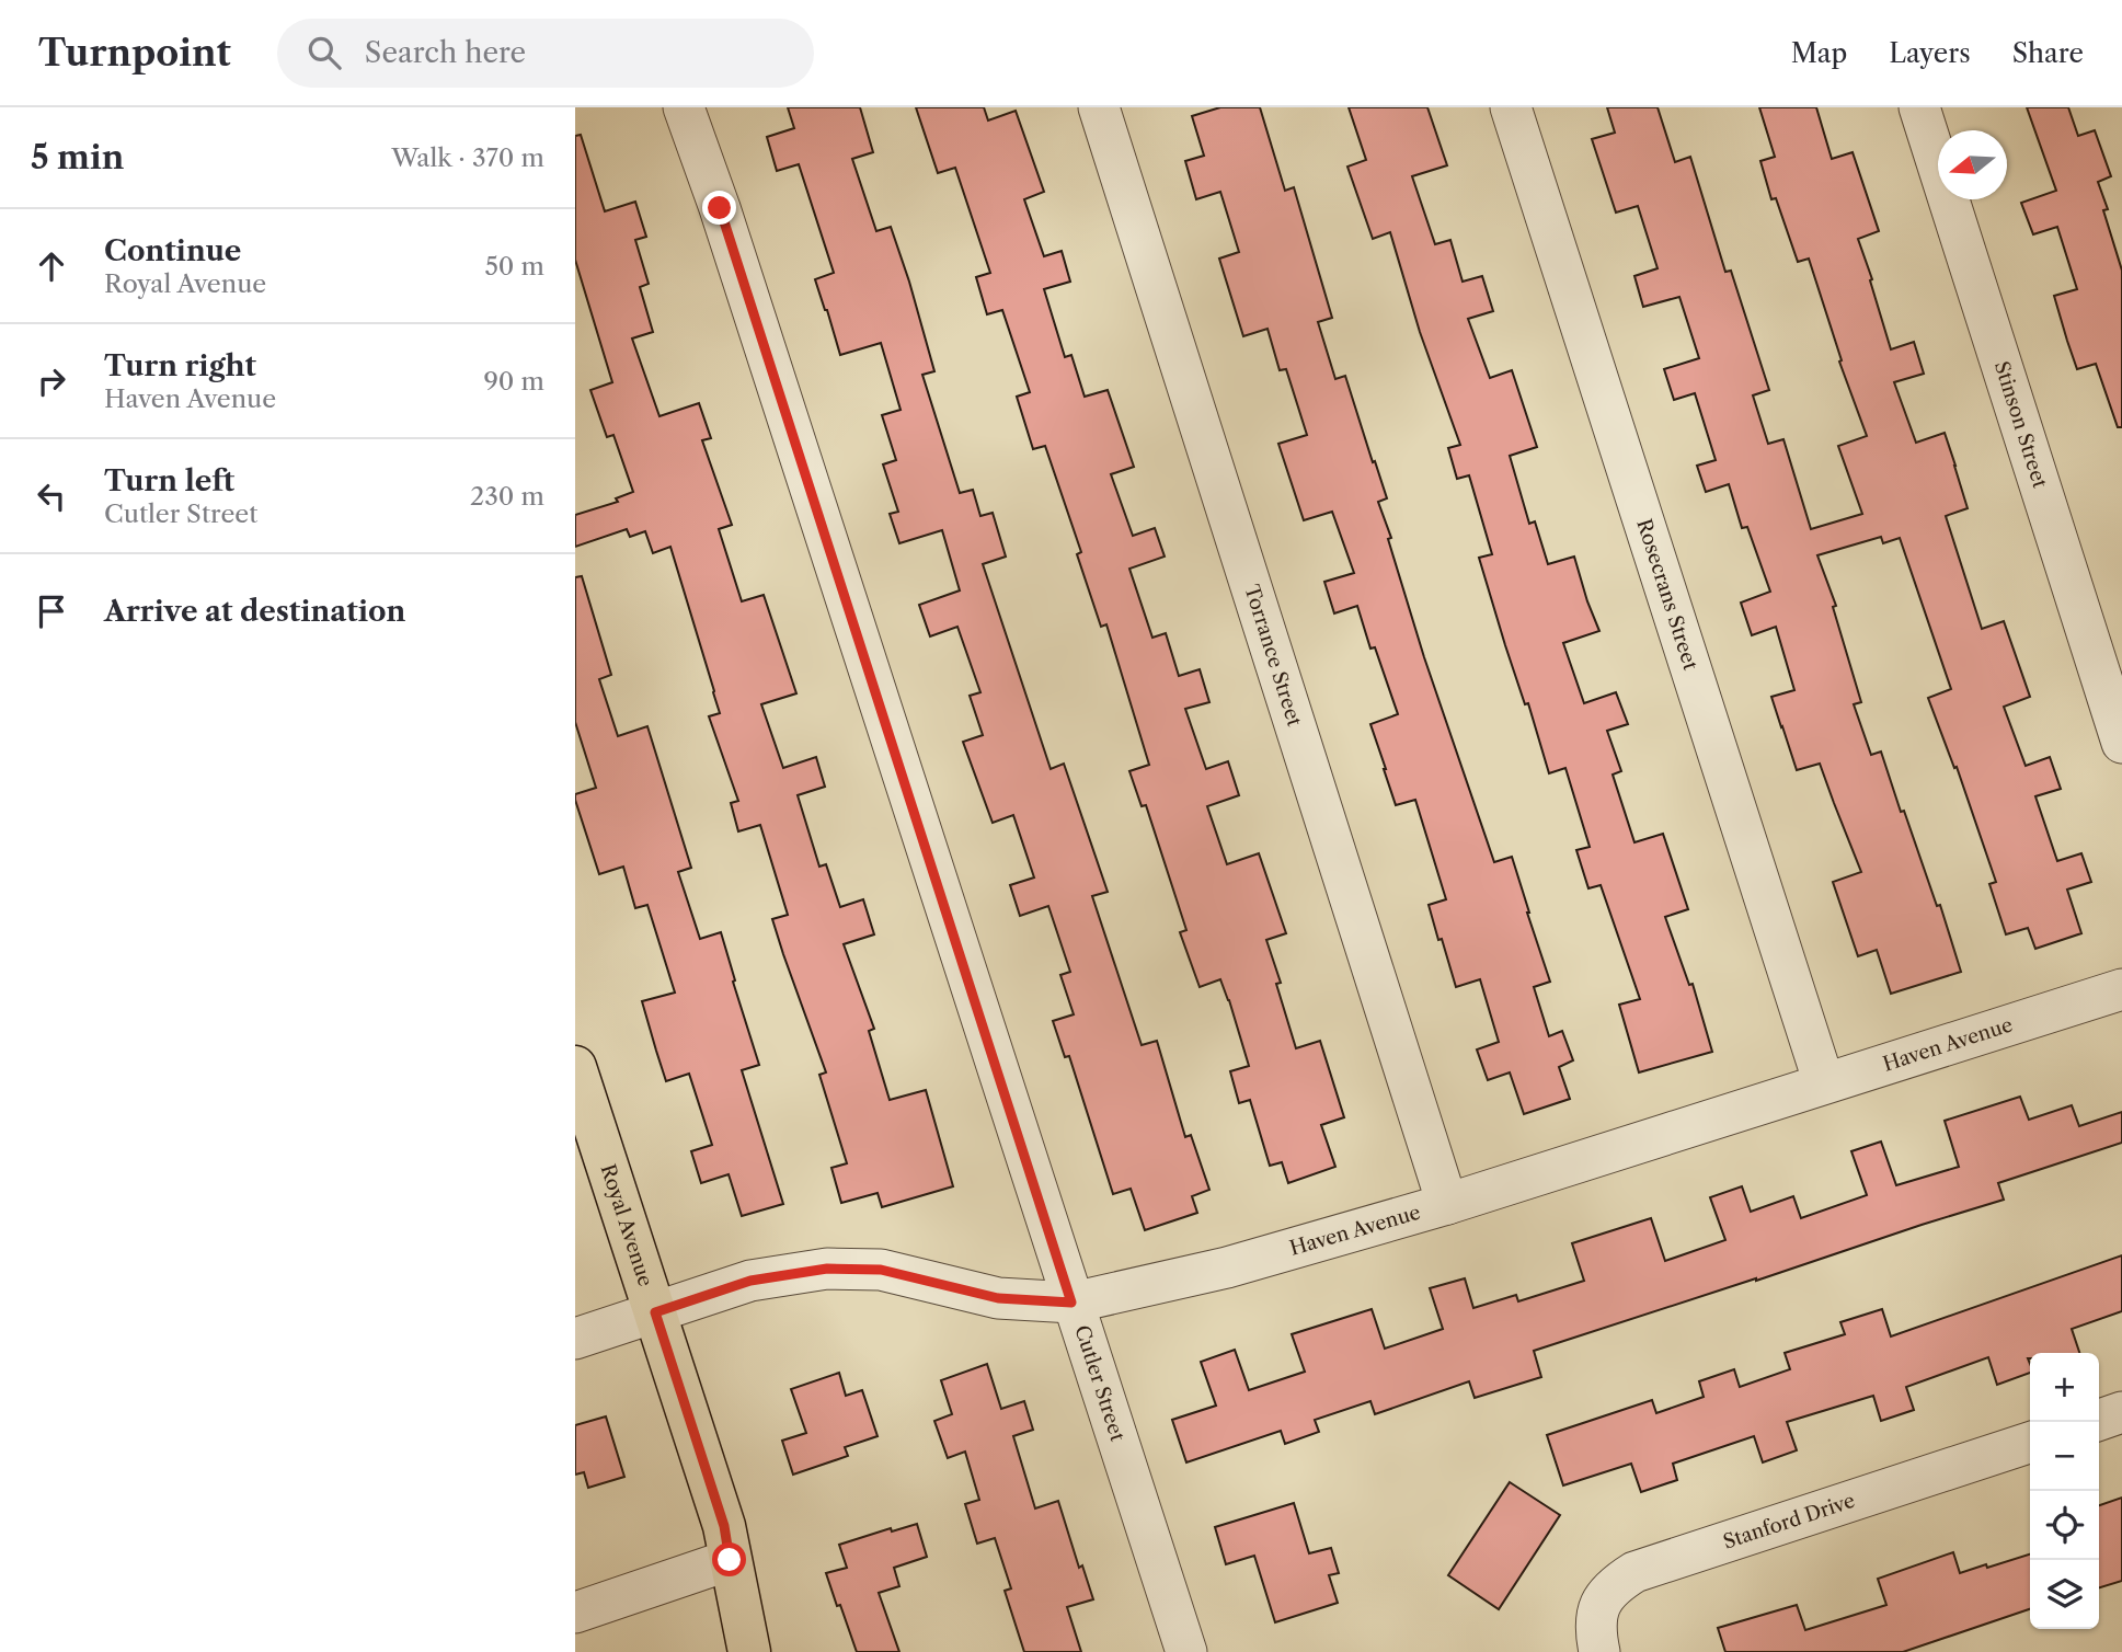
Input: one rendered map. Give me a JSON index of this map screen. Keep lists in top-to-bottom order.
{
  "streets": {
    "main road": ["Royal Avenue"],
    "street": [
      "Stinson Street",
      "Rosecrans Street",
      "Torrance Street",
      "Haven Avenue",
      "Cutler Street",
      "Stanford Drive"
    ]
  },
  "crossings": [
    ["Rosecrans Street", "Haven Avenue"],
    ["Torrance Street", "Haven Avenue"],
    ["Haven Avenue", "Royal Avenue"],
    ["Haven Avenue", "Cutler Street"]
  ],
  "north": "left",
  "page": {
    "header": "Turnpoint",
    "search": "Search here",
    "nav": ["Map", "Layers", "Share"],
    "heading": ["5 min", "Walk · 370 m"],
    "list": [
      ["Continue", "Royal Avenue", "50 m"],
      ["Turn right", "Haven Avenue", "90 m"],
      ["Turn left", "Cutler Street", "230 m"],
      "Arrive at destination"
    ],
    "map_buttons": ["+", "−"]
  }
}
